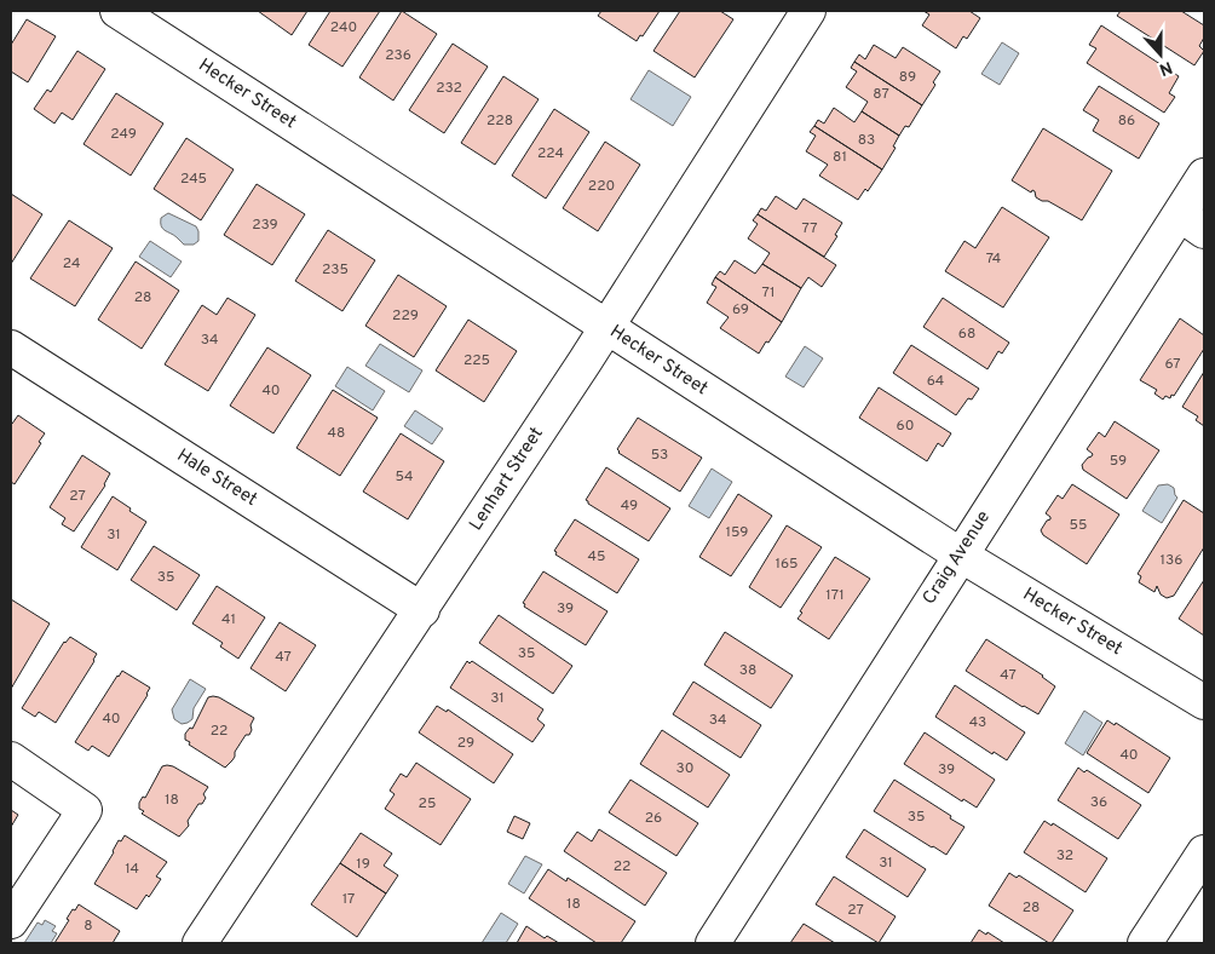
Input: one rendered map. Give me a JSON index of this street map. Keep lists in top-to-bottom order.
{
  "streets": {
    "street": [
      "Hecker Street",
      "Hale Street",
      "Lenhart Street",
      "Craig Avenue"
    ]
  },
  "crossings": [
    ["Hecker Street", "Lenhart Street"],
    ["Hecker Street", "Craig Avenue"],
    ["Hale Street", "Lenhart Street"]
  ],
  "house_numbers": [
    "240",
    "236",
    "89",
    "232",
    "87",
    "228",
    "86",
    "249",
    "83",
    "224",
    "81",
    "245",
    "220",
    "239",
    "77",
    "74",
    "24",
    "235",
    "71",
    "28",
    "69",
    "229",
    "68",
    "34",
    "225",
    "67",
    "64",
    "40",
    "60",
    "48",
    "53",
    "59",
    "54",
    "27",
    "49",
    "55",
    "159",
    "31",
    "45",
    "136",
    "165",
    "35",
    "171",
    "39",
    "41",
    "35",
    "47",
    "38",
    "47",
    "31",
    "40",
    "34",
    "43",
    "22",
    "29",
    "40",
    "30",
    "39",
    "18",
    "36",
    "25",
    "35",
    "26",
    "32",
    "31",
    "19",
    "22",
    "14",
    "17",
    "18",
    "28",
    "27",
    "8"
  ],
  "north": "bottom"
}
